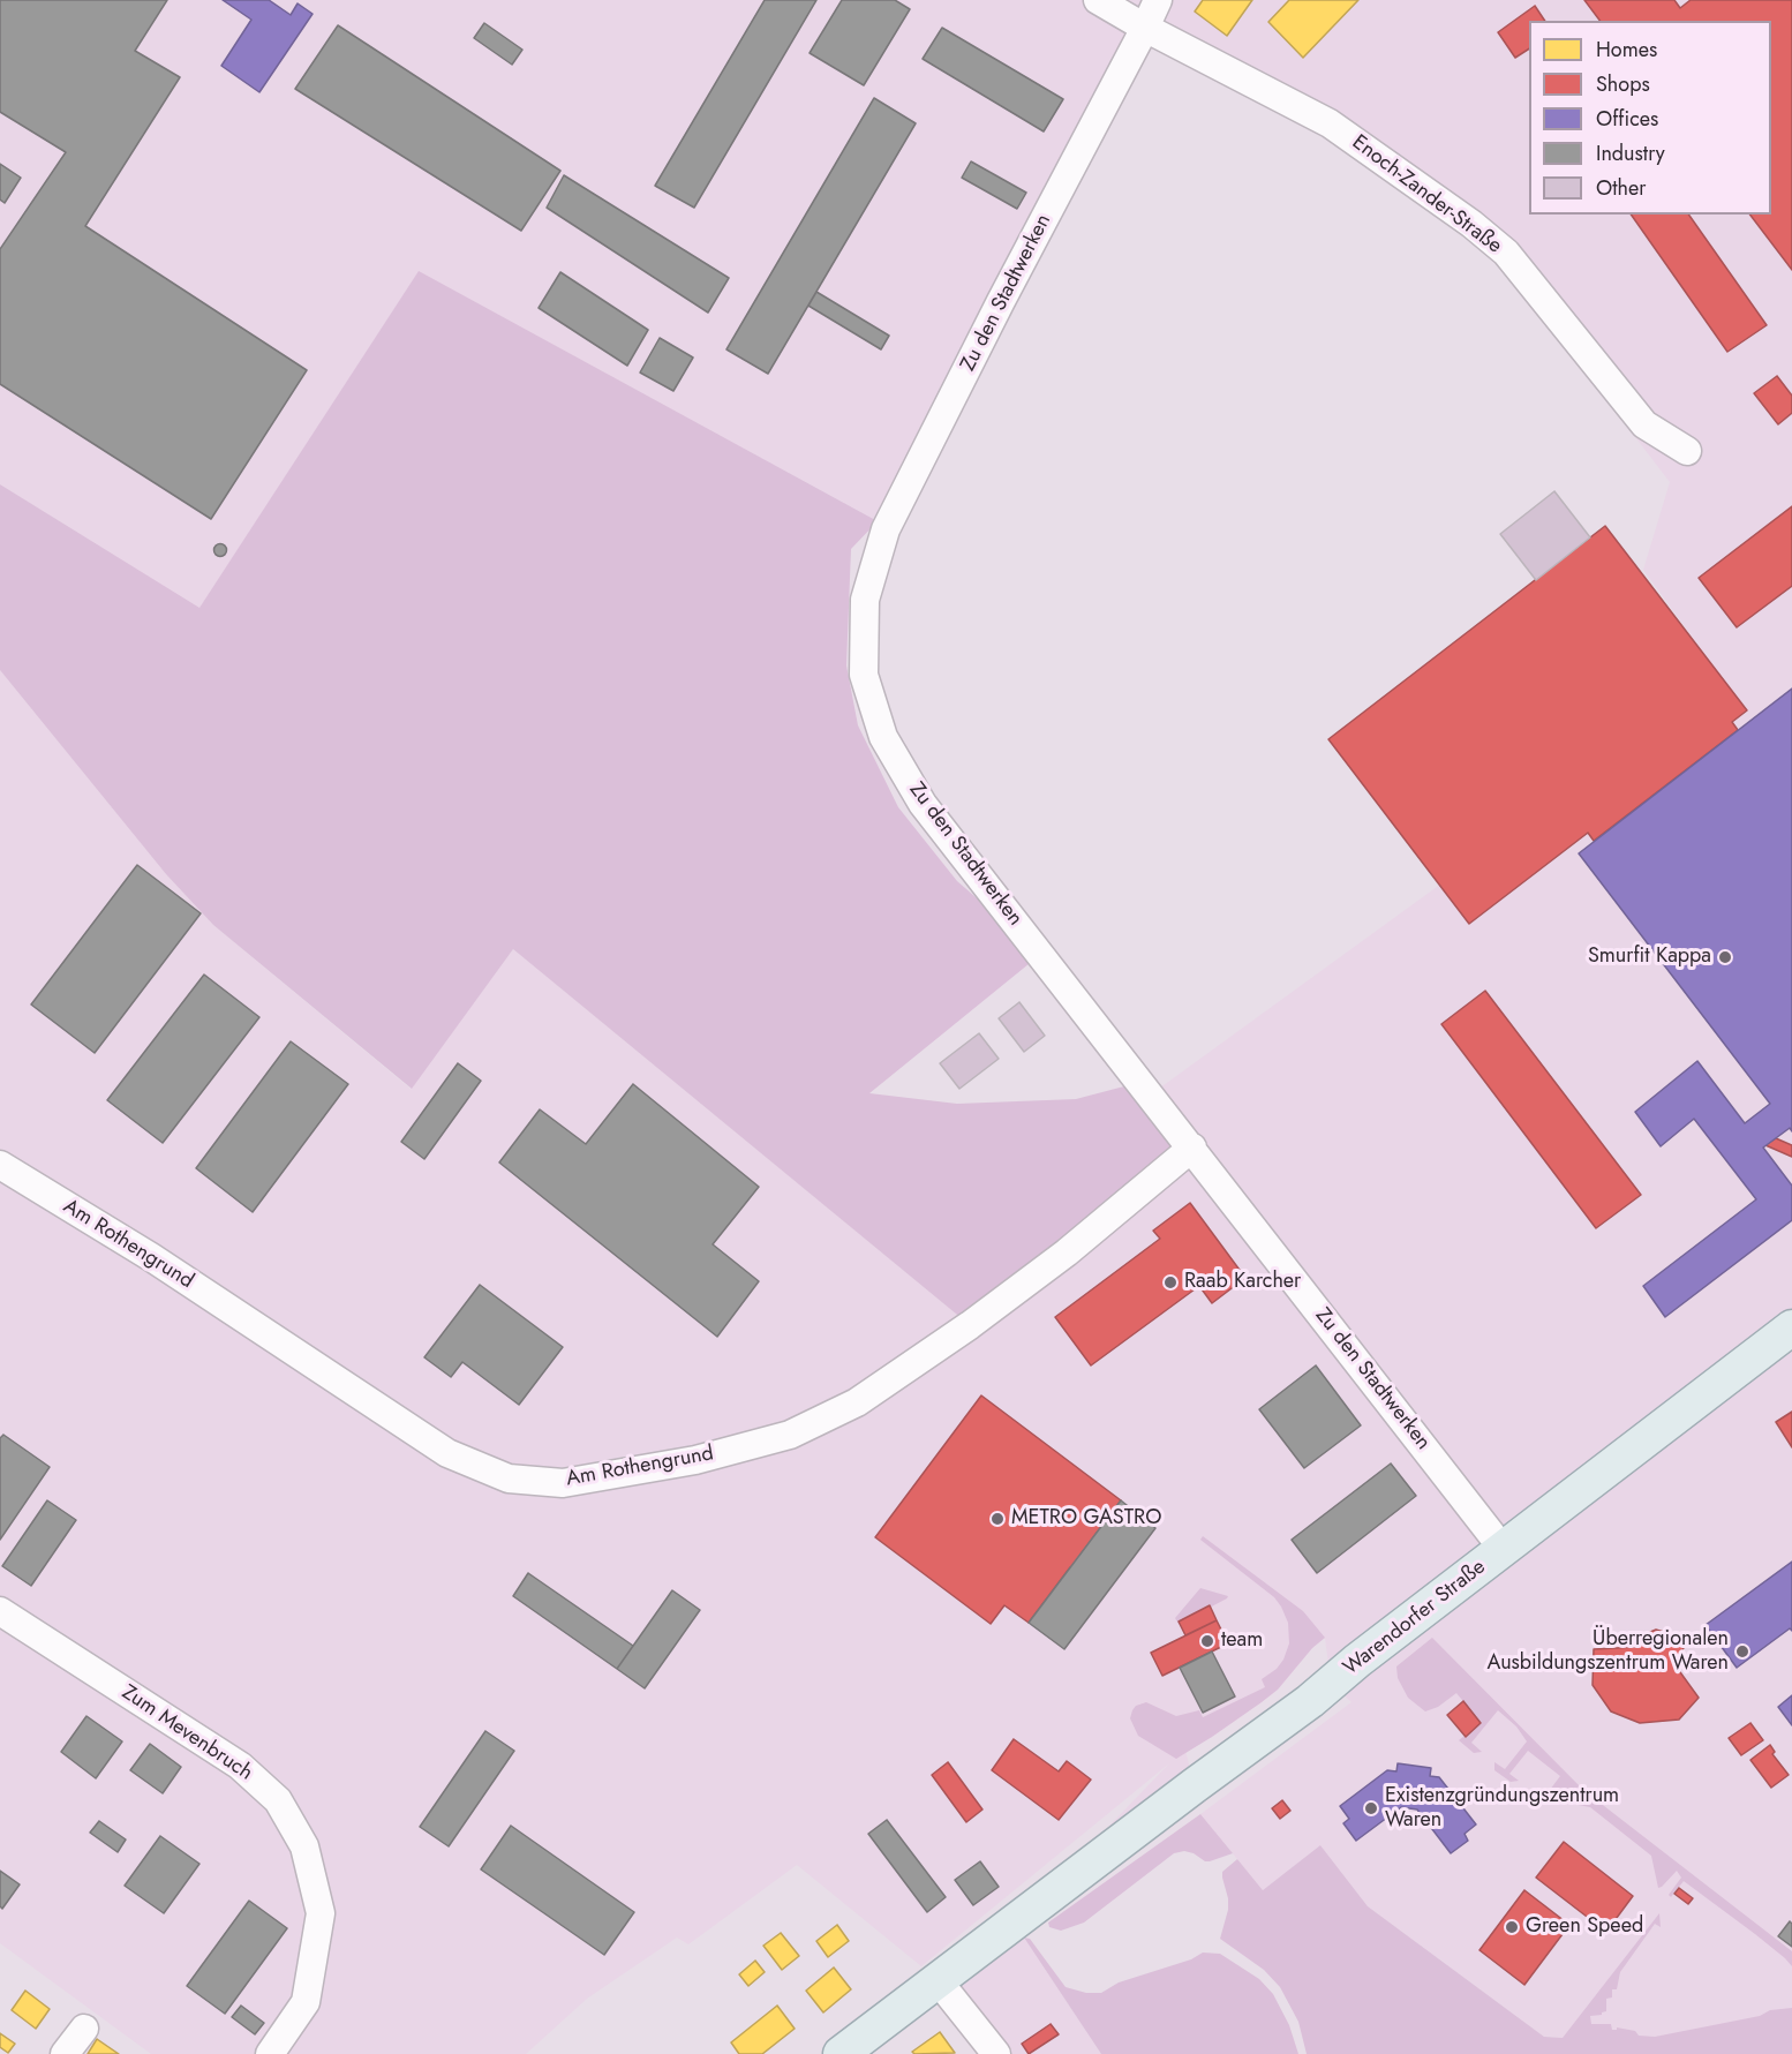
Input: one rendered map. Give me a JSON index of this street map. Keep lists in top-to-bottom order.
{
  "streets": {
    "main road": ["Warendorfer Straße"],
    "street": [
      "Enoch-Zander-Straße",
      "Zu den Stadtwerken",
      "Am Rothengrund",
      "Zum Mevenbruch"
    ]
  },
  "crossings": [
    ["Enoch-Zander-Straße", "Zu den Stadtwerken"],
    ["Zu den Stadtwerken", "Am Rothengrund"],
    ["Zu den Stadtwerken", "Warendorfer Straße"]
  ],
  "places": [
    "Smurfit Kappa",
    "Raab Karcher",
    "METRO GASTRO",
    "team",
    "Überregionalen Ausbildungszentrum Waren",
    "Existenzgründungszentrum Waren",
    "Green Speed"
  ],
  "legend": [
    "Homes",
    "Shops",
    "Offices",
    "Industry",
    "Other"
  ]
}
